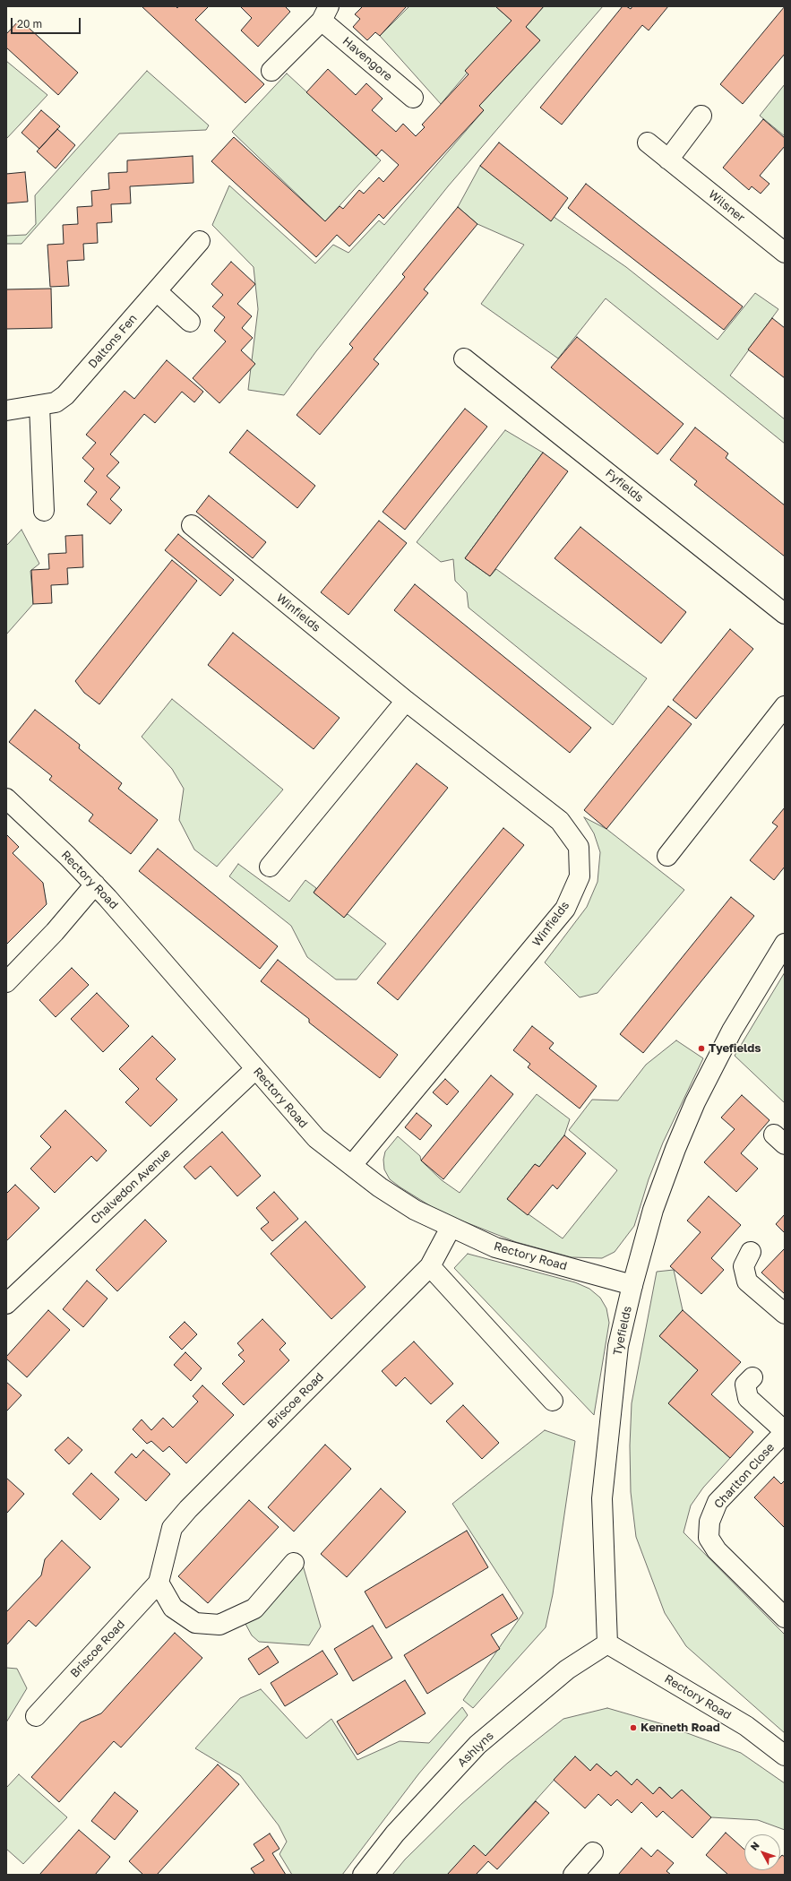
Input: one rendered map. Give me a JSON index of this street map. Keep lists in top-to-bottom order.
{
  "streets": {
    "street": [
      "Havengore",
      "Wilsner",
      "Daltons Fen",
      "Fyfields",
      "Winfields",
      "Rectory Road",
      "Chalvedon Avenue",
      "Tyefields",
      "Briscoe Road",
      "Charlton Close",
      "Ashlyns"
    ]
  },
  "crossings": [
    ["Winfields", "Rectory Road"],
    ["Rectory Road", "Chalvedon Avenue"],
    ["Rectory Road", "Tyefields"],
    ["Rectory Road", "Briscoe Road"],
    ["Rectory Road", "Ashlyns"],
    ["Tyefields", "Ashlyns"]
  ],
  "places": ["Tyefields", "Kenneth Road"],
  "scale_bar": "20 m",
  "north": "top left"
}
